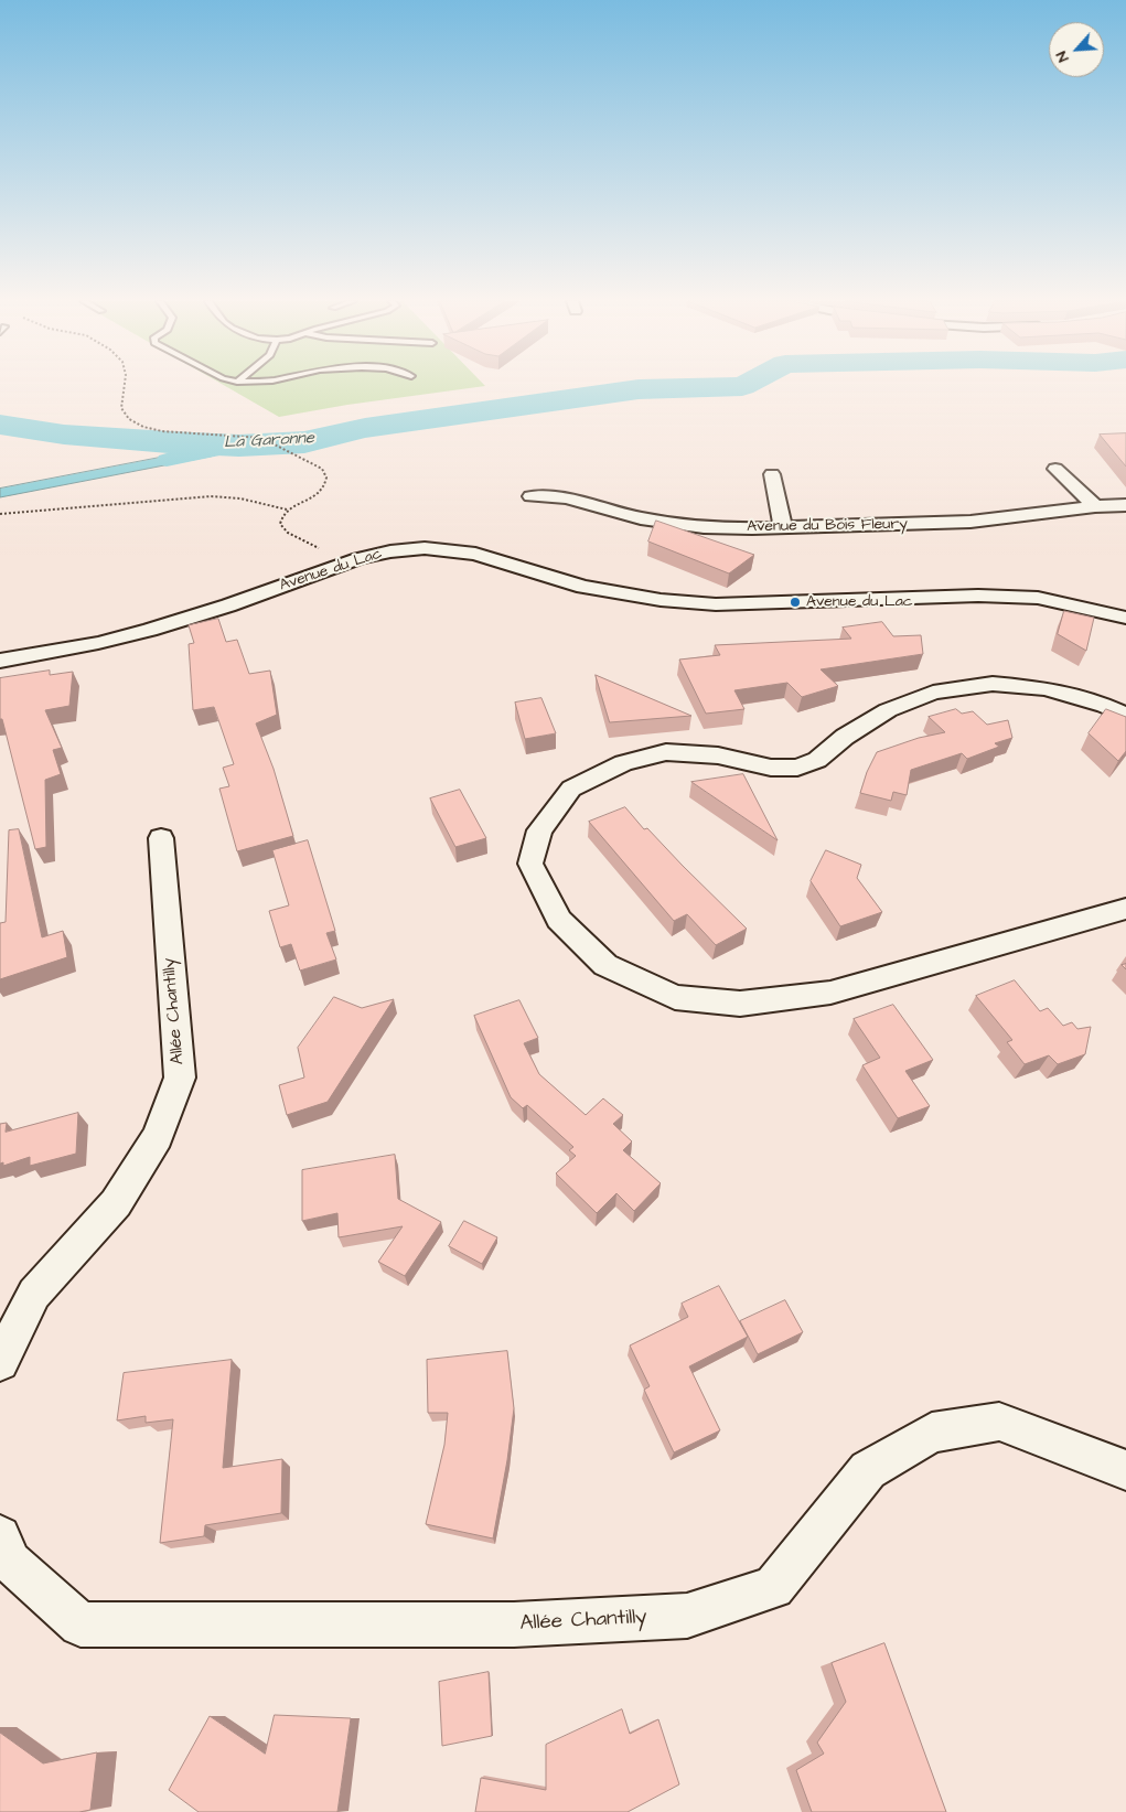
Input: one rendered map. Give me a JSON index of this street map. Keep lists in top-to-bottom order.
{
  "streets": {
    "street": ["Avenue du Bois Fleury", "Avenue du Lac", "Allée Chantilly"]
  },
  "water": ["La Garonne"],
  "places": ["Avenue du Lac"],
  "north": "bottom left"
}
